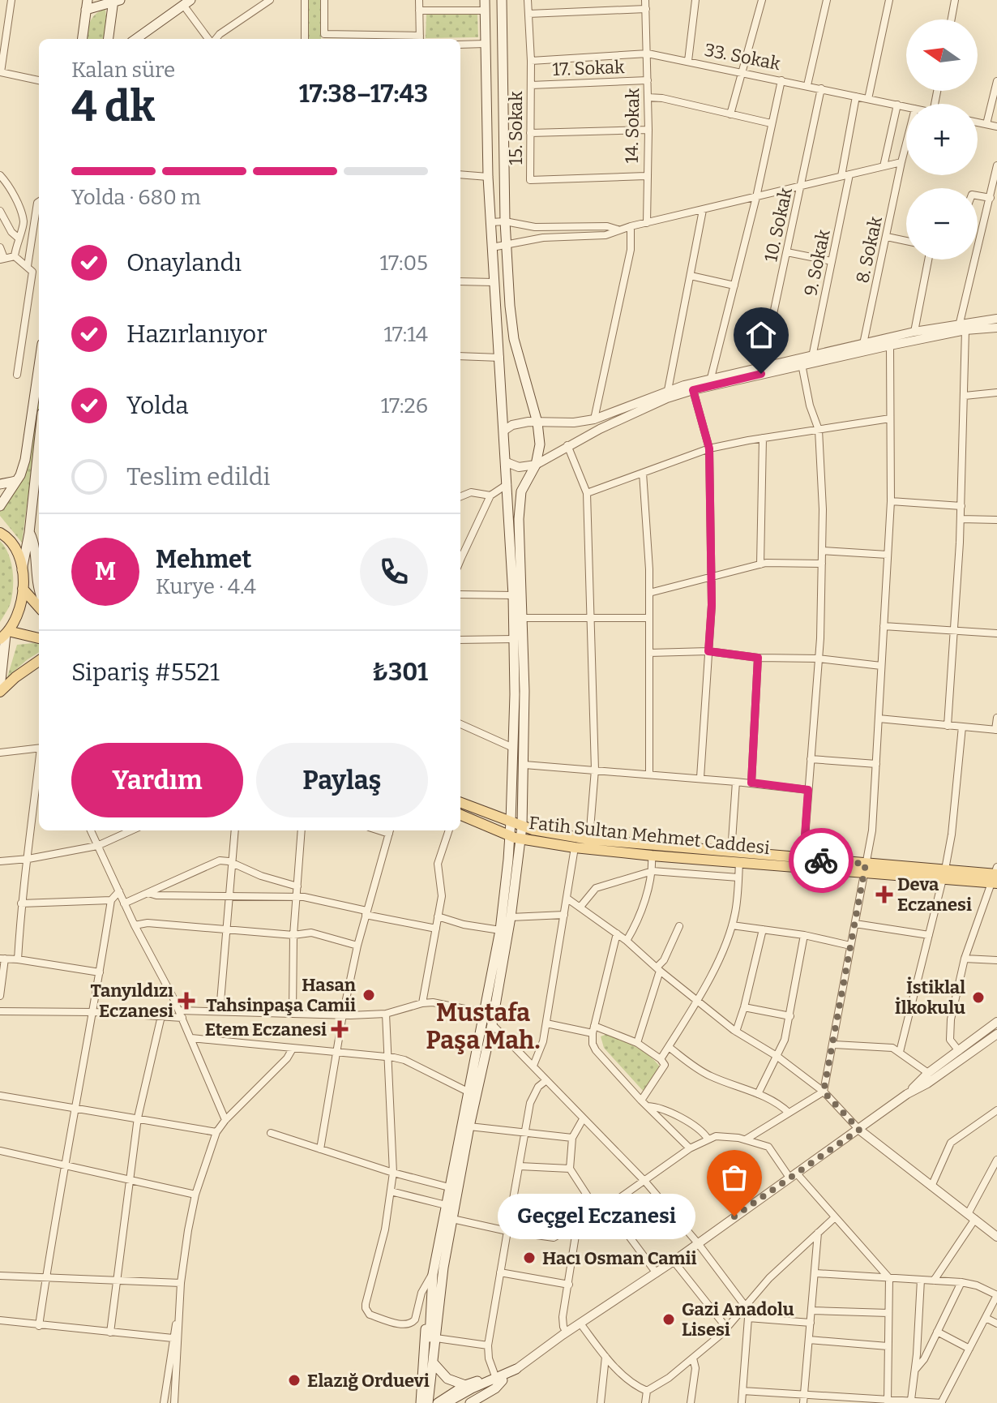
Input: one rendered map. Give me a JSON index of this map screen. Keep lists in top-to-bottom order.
{
  "streets": {
    "main road": ["Fatih Sultan Mehmet Caddesi"],
    "street": [
      "33. Sokak",
      "17. Sokak",
      "14. Sokak",
      "15. Sokak",
      "10. Sokak",
      "8. Sokak",
      "9. Sokak"
    ]
  },
  "crossings": [
    ["33. Sokak", "14. Sokak"],
    ["33. Sokak", "15. Sokak"],
    ["33. Sokak", "10. Sokak"],
    ["17. Sokak", "14. Sokak"],
    ["17. Sokak", "15. Sokak"],
    ["14. Sokak", "15. Sokak"]
  ],
  "districts": ["Mustafa Paşa Mah."],
  "places": {
    "health": ["Deva Eczanesi", "Tanyıldızı Eczanesi", "Etem Eczanesi"],
    "other": [
      "Hasan Tahsinpaşa Camii",
      "İstiklal İlkokulu",
      "Geçgel Eczanesi",
      "Hacı Osman Camii",
      "Gazi Anadolu Lisesi",
      "Elazığ Orduevi"
    ]
  },
  "north": "left",
  "page": {
    "map_buttons": ["+", "−"],
    "heading": ["4 dk", "Kalan süre", "17:38–17:43"],
    "panel": [
      "Mehmet",
      "Kurye · 4.4",
      "Sipariş #5521",
      "₺301"
    ],
    "bar": "Yolda · 680 m",
    "list": [
      ["Onaylandı", "17:05"],
      ["Hazırlanıyor", "17:14"],
      ["Yolda", "17:26"],
      "Teslim edildi"
    ],
    "round": "M",
    "buttons": ["Yardım", "Paylaş"],
    "bubble": "Geçgel Eczanesi"
  }
}
